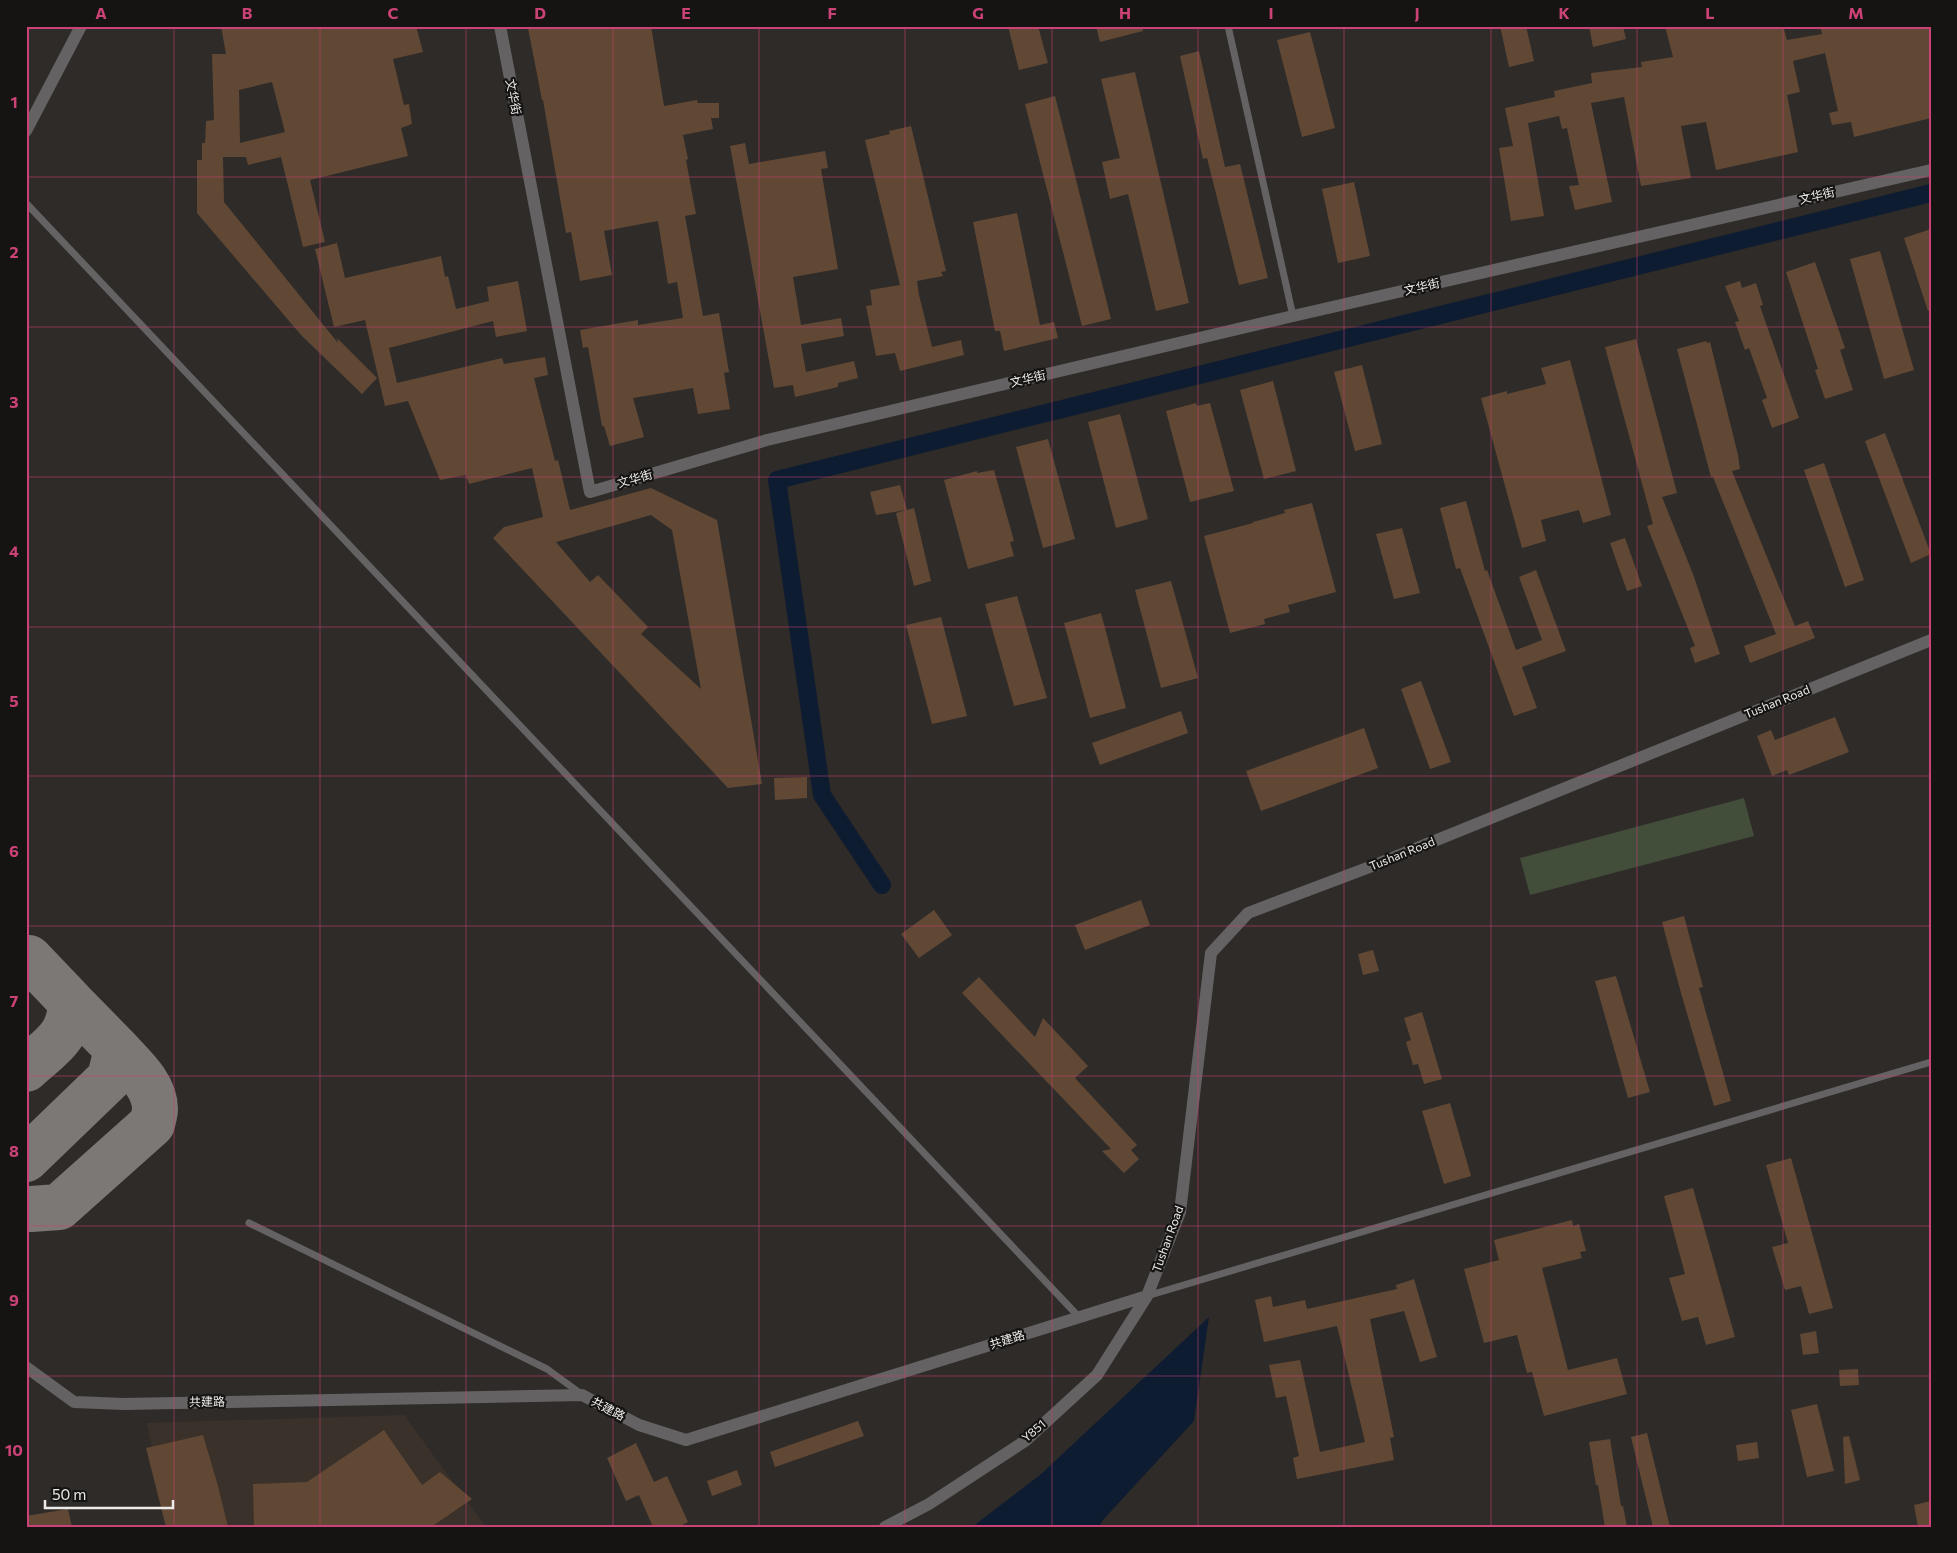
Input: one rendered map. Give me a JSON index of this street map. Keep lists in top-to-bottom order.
{
  "streets": {
    "street": [
      "文华街",
      "Tushan Road",
      "共建路",
      "Y851"
    ]
  },
  "crossings": [
    ["Tushan Road", "共建路"],
    ["Tushan Road", "Y851"],
    ["共建路", "Y851"]
  ],
  "scale_bar": "50 m",
  "grid": {
    "columns": [
      "A",
      "B",
      "C",
      "D",
      "E",
      "F",
      "G",
      "H",
      "I",
      "J",
      "K",
      "L",
      "M"
    ],
    "rows": [
      "1",
      "2",
      "3",
      "4",
      "5",
      "6",
      "7",
      "8",
      "9",
      "10"
    ]
  }
}
